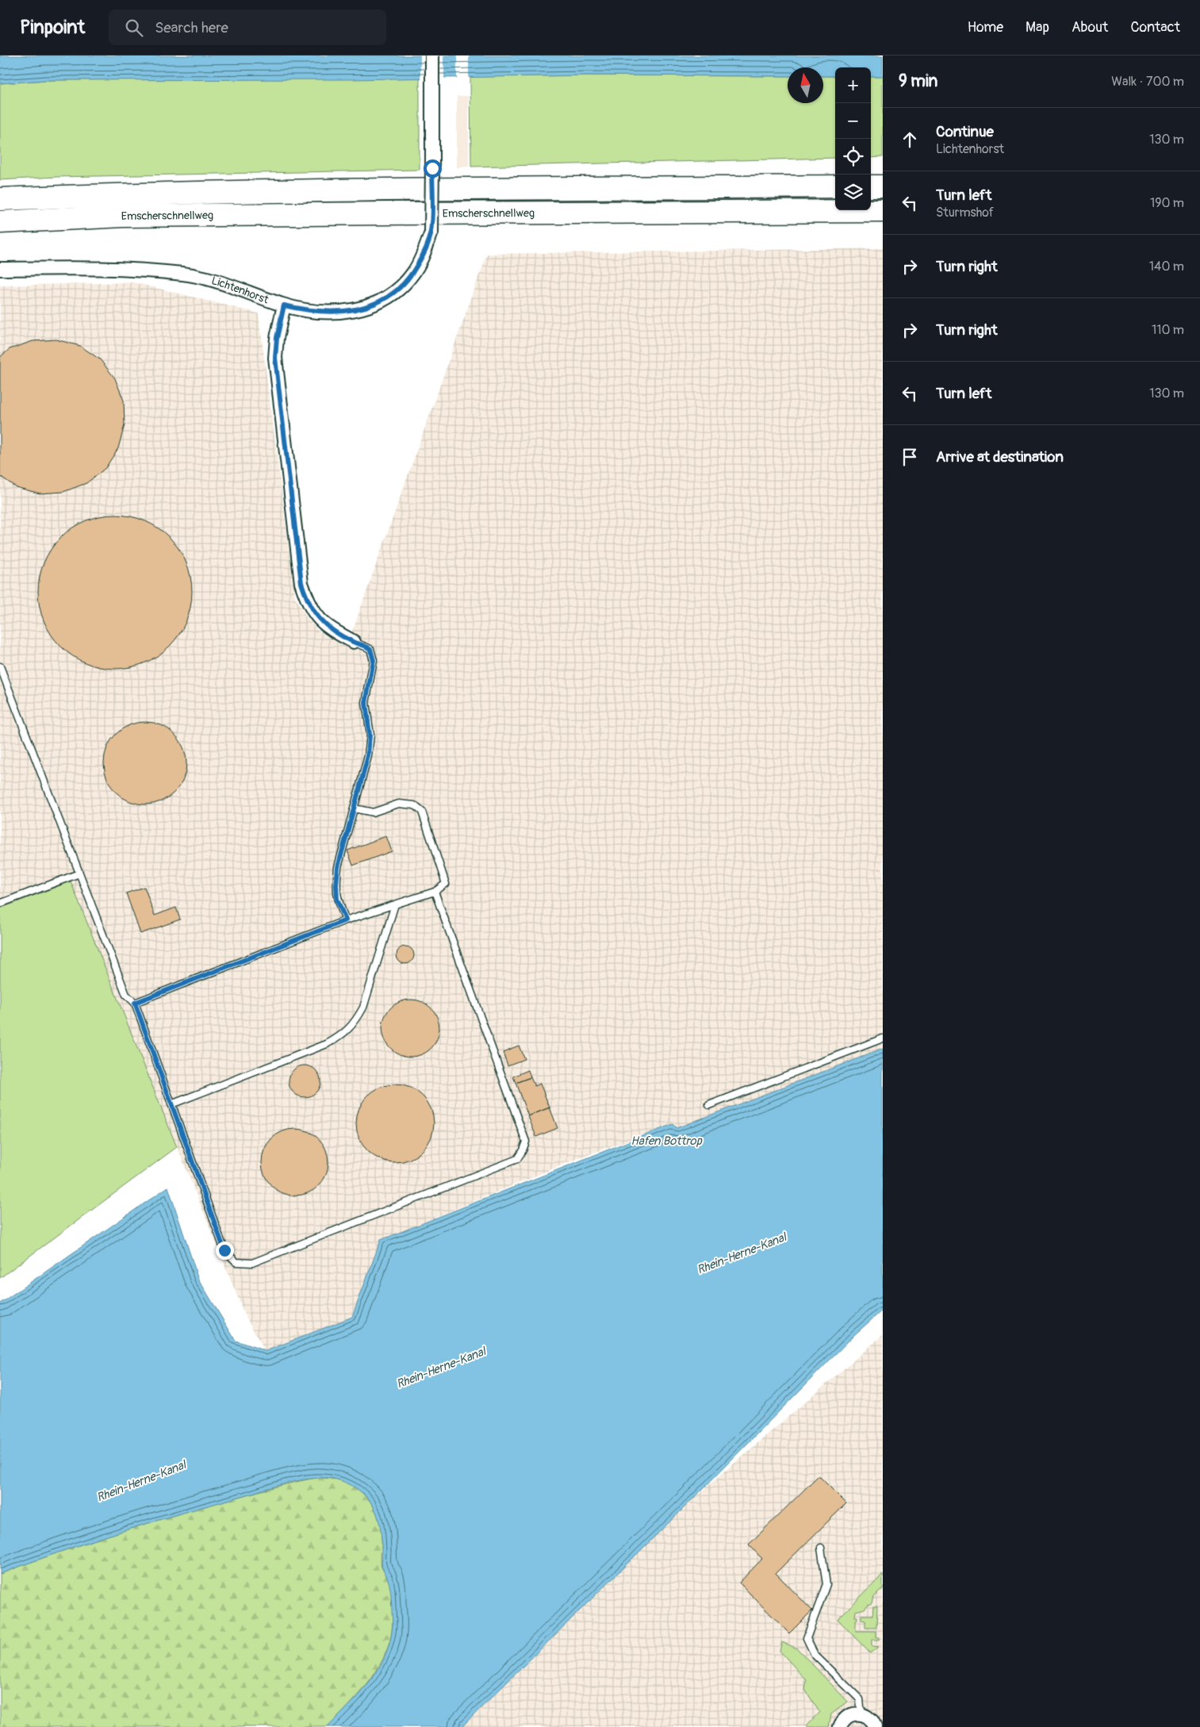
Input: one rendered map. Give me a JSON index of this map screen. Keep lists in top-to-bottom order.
{
  "streets": {
    "highway": ["Emscherschnellweg"],
    "street": ["Lichtenhorst"]
  },
  "water": ["Hafen Bottrop", "Rhein-Herne-Kanal"],
  "north": "top",
  "page": {
    "header": "Pinpoint",
    "search": "Search here",
    "nav": [
      "Home",
      "Map",
      "About",
      "Contact"
    ],
    "heading": ["9 min", "Walk · 700 m"],
    "map_buttons": ["+", "−"],
    "list": [
      ["Continue", "Lichtenhorst", "130 m"],
      ["Turn left", "Sturmshof", "190 m"],
      ["Turn right", "140 m"],
      ["Turn right", "110 m"],
      ["Turn left", "130 m"],
      "Arrive at destination"
    ]
  }
}
